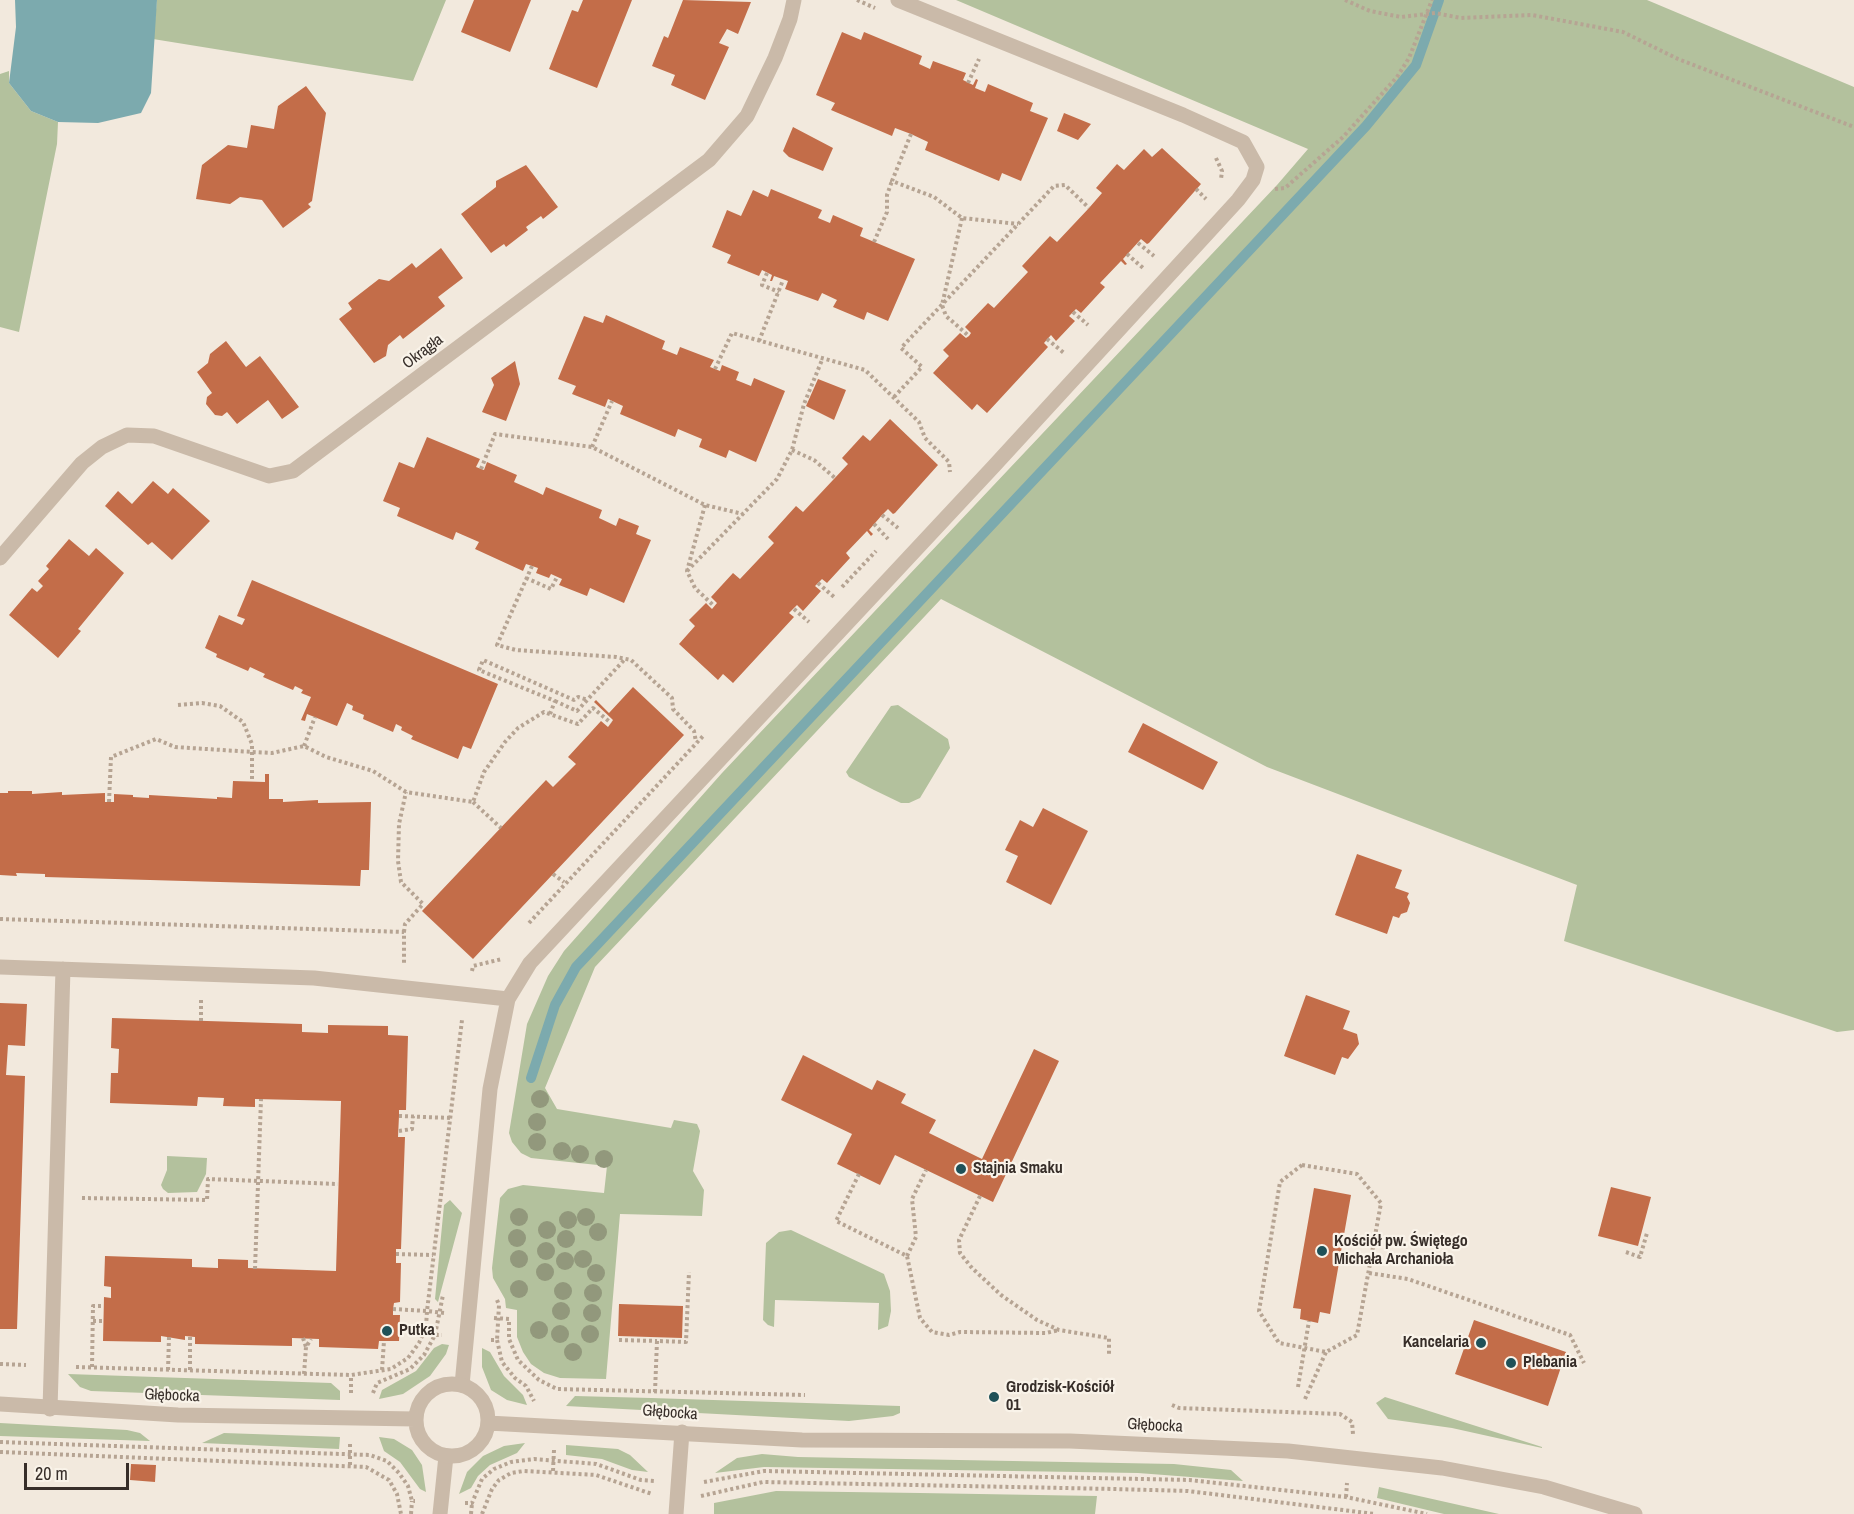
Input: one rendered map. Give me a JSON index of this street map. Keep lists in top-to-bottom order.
{
  "streets": {
    "street": ["Okrągła", "Głębocka"]
  },
  "places": [
    "Stajnia Smaku",
    "Kościół pw. Świętego Michała Archanioła",
    "Putka",
    "Kancelaria",
    "Plebania",
    "Grodzisk-Kościół 01"
  ],
  "scale_bar": "20 m"
}
